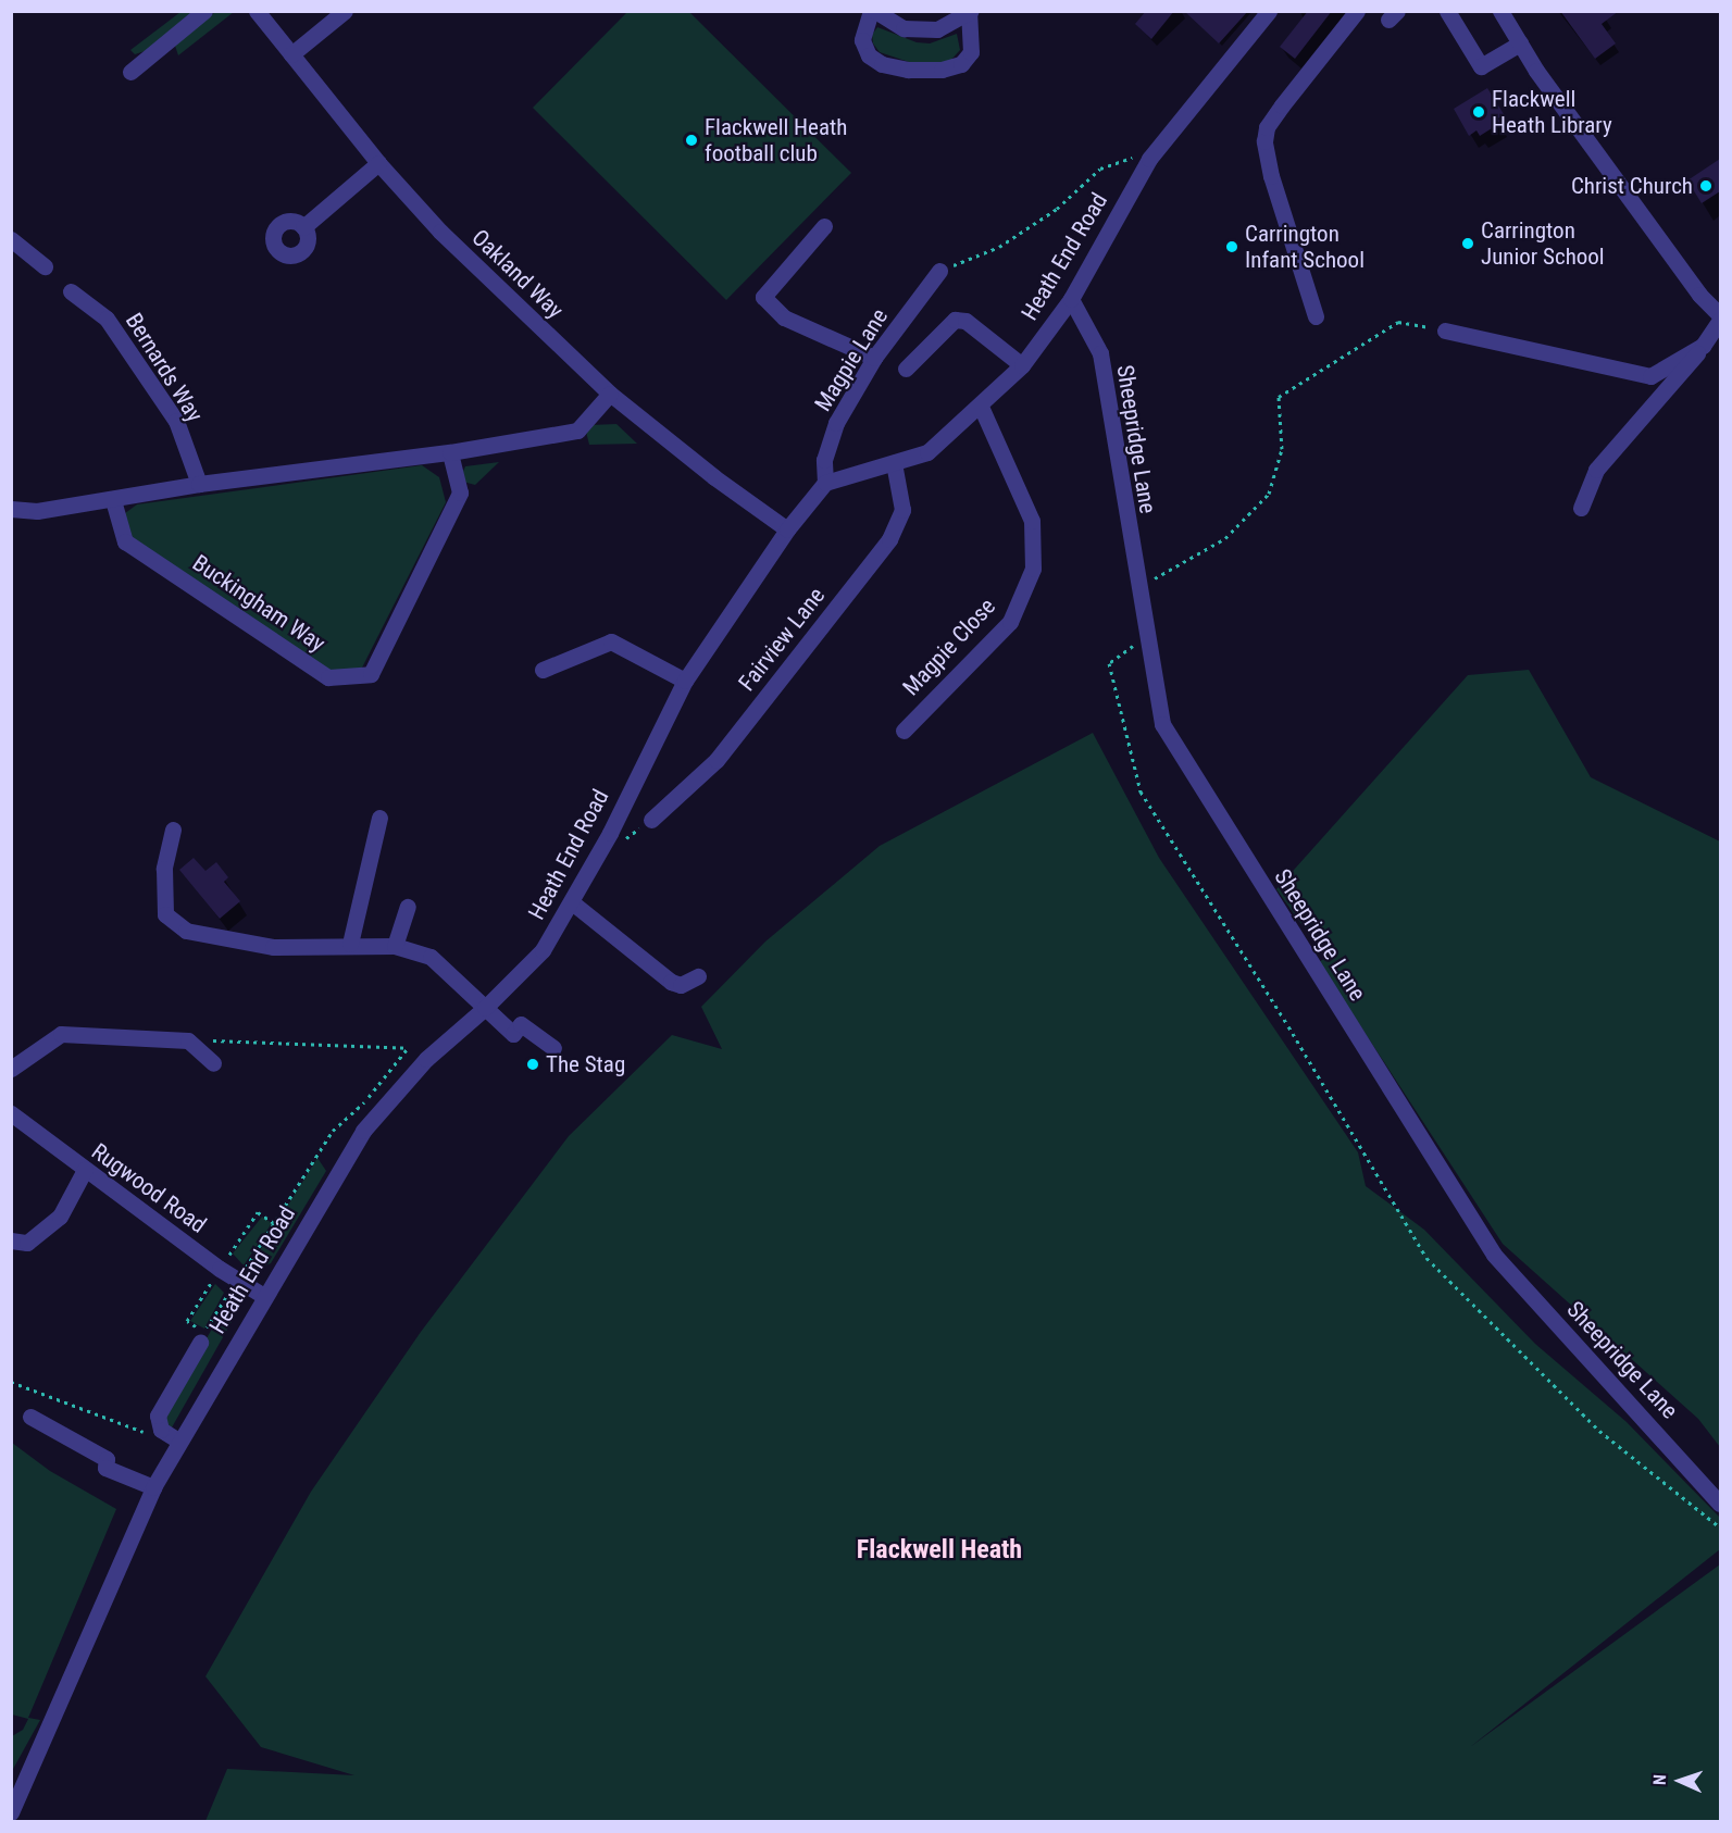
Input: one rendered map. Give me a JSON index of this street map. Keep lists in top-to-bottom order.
{
  "streets": {
    "street": [
      "Heath End Road",
      "Oakland Way",
      "Magpie Lane",
      "Bernards Way",
      "Sheepridge Lane",
      "Buckingham Way",
      "Fairview Lane",
      "Magpie Close",
      "Rugwood Road"
    ]
  },
  "crossings": [
    ["Heath End Road", "Oakland Way"],
    ["Heath End Road", "Magpie Lane"],
    ["Heath End Road", "Sheepridge Lane"],
    ["Heath End Road", "Fairview Lane"],
    ["Heath End Road", "Magpie Close"],
    ["Heath End Road", "Rugwood Road"]
  ],
  "districts": ["Flackwell Heath"],
  "places": [
    "Flackwell Heath Library",
    "Flackwell Heath football club",
    "Christ Church",
    "Carrington Junior School",
    "Carrington Infant School",
    "The Stag"
  ],
  "north": "left"
}
